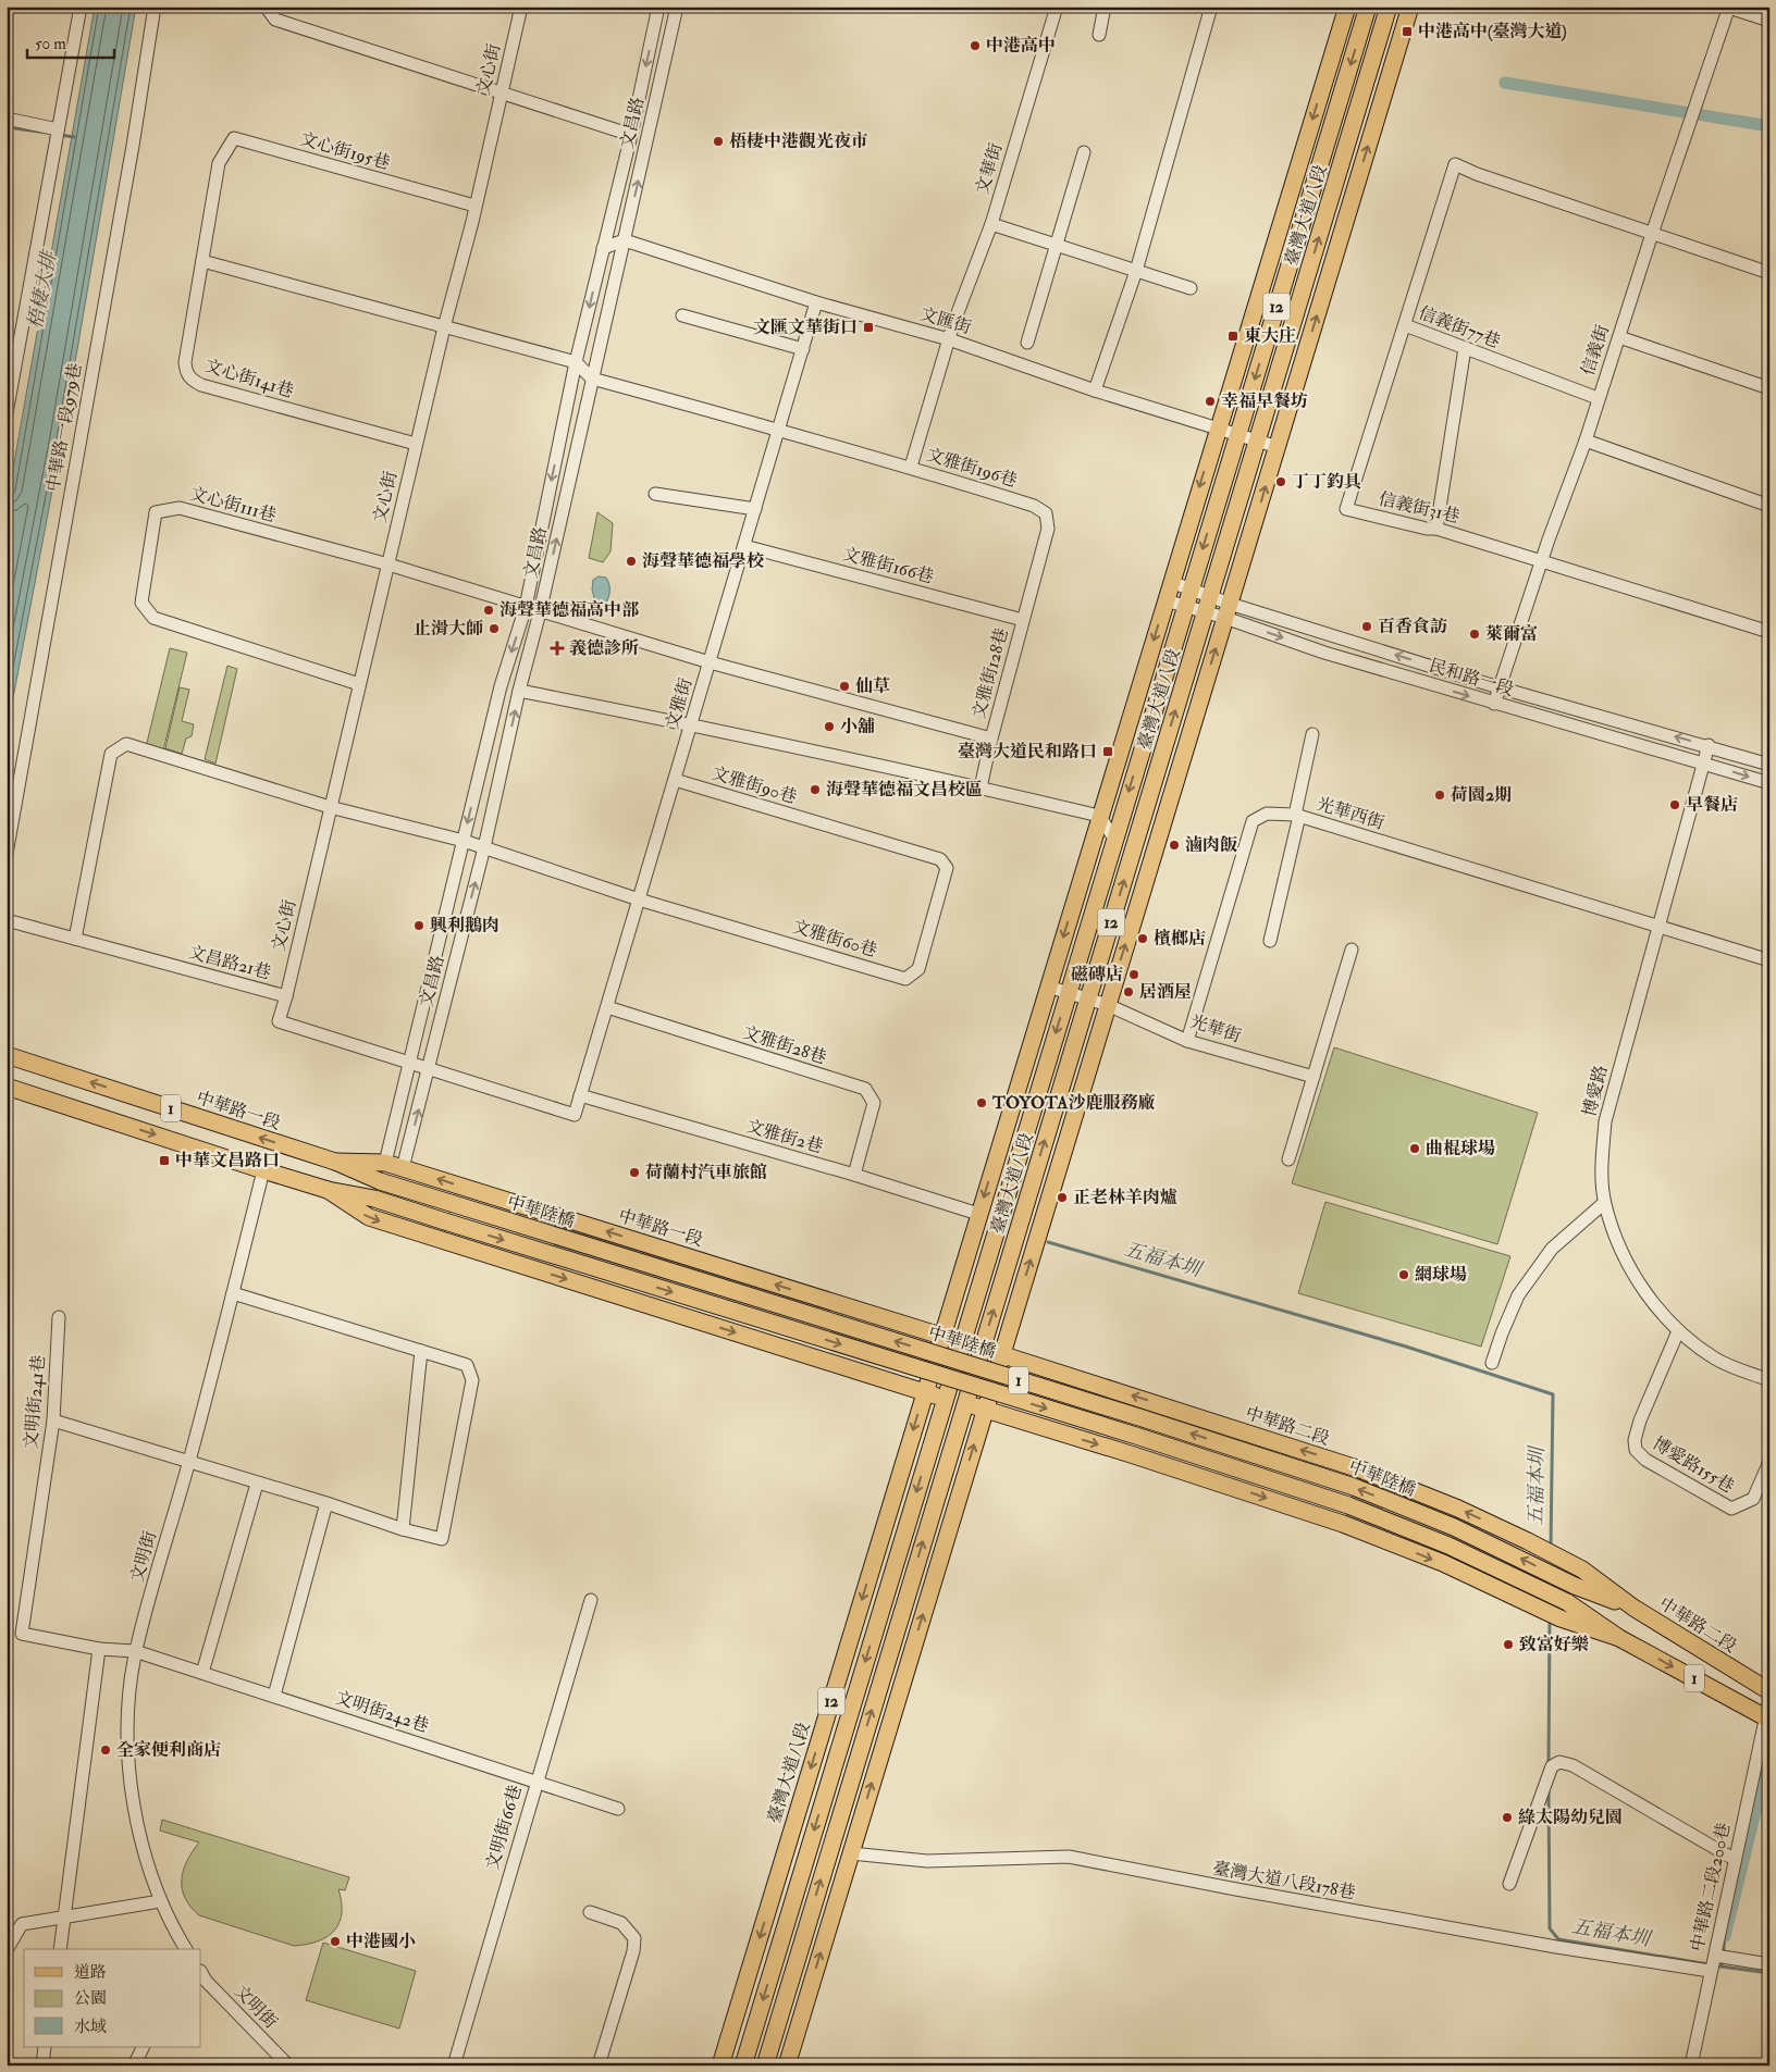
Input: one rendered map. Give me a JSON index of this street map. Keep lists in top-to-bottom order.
{
  "streets": {
    "main road": [
      "臺灣大道八段",
      "12",
      "1",
      "中華路一段",
      "中華陸橋",
      "中華路二段"
    ],
    "street": [
      "文心街",
      "文昌路",
      "文心街195巷",
      "文華街",
      "文匯街",
      "信義街77巷",
      "信義街",
      "文心街141巷",
      "中華路一段979巷",
      "文雅街196巷",
      "文心街111巷",
      "信義街31巷",
      "文雅街166巷",
      "文雅街128巷",
      "民和路一段",
      "文雅街",
      "文雅街90巷",
      "光華西街",
      "文雅街60巷",
      "文昌路21巷",
      "光華街",
      "文雅街28巷",
      "博愛路",
      "文雅街2巷",
      "文明街241巷",
      "博愛路155巷",
      "文明街",
      "文明街242巷",
      "文明街66巷",
      "臺灣大道八段178巷",
      "中華路二段200巷"
    ]
  },
  "crossings": [
    ["文心街", "文心街195巷"],
    ["文心街", "文心街141巷"],
    ["文心街", "文心街111巷"],
    ["文心街", "文雅街128巷"],
    ["文心街", "文昌路21巷"],
    ["文昌路", "文匯街"],
    ["文昌路", "文雅街196巷"],
    ["文昌路", "文雅街128巷"],
    ["文昌路", "文雅街"],
    ["文昌路", "文昌路21巷"],
    ["文昌路", "中華路一段"],
    ["文心街195巷", "文心街141巷"],
    ["文華街", "文匯街"],
    ["文華街", "文雅街196巷"],
    ["臺灣大道八段", "文匯街"],
    ["臺灣大道八段", "民和路一段"],
    ["臺灣大道八段", "光華街"],
    ["臺灣大道八段", "1"],
    ["臺灣大道八段", "中華路一段"],
    ["臺灣大道八段", "文雅街2巷"],
    ["臺灣大道八段", "中華路二段"],
    ["臺灣大道八段", "臺灣大道八段178巷"],
    ["文匯街", "文雅街"],
    ["信義街77巷", "信義街"],
    ["信義街77巷", "信義街31巷"],
    ["信義街", "信義街31巷"],
    ["信義街", "民和路一段"],
    ["文雅街196巷", "文雅街166巷"],
    ["文雅街196巷", "文雅街128巷"],
    ["文雅街196巷", "文雅街"],
    ["文心街111巷", "文雅街128巷"],
    ["文雅街166巷", "文雅街128巷"],
    ["文雅街166巷", "文雅街"],
    ["文雅街128巷", "文雅街"],
    ["民和路一段", "博愛路"],
    ["文雅街", "文雅街90巷"],
    ["文雅街", "文雅街60巷"],
    ["文雅街", "文雅街28巷"],
    ["文雅街", "文雅街2巷"],
    ["文雅街90巷", "文雅街60巷"],
    ["光華西街", "光華街"],
    ["光華西街", "博愛路"],
    ["文雅街28巷", "文雅街2巷"],
    ["博愛路", "博愛路155巷"],
    ["1", "文明街"],
    ["1", "中華路二段200巷"],
    ["中華路一段", "中華陸橋"],
    ["中華路一段", "中華路二段"],
    ["中華陸橋", "中華路二段"],
    ["文明街241巷", "文明街"],
    ["文明街241巷", "文明街242巷"],
    ["文明街", "文明街242巷"],
    ["文明街242巷", "文明街66巷"],
    ["臺灣大道八段178巷", "中華路二段200巷"]
  ],
  "water": ["梧棲大排", "五福本圳"],
  "places": {
    "transit": [
      "中港高中(臺灣大道)",
      "文匯文華街口",
      "東大庄",
      "臺灣大道民和路口",
      "中華文昌路口"
    ],
    "other": [
      "中港高中",
      "梧棲中港觀光夜市",
      "幸福早餐坊",
      "丁丁釣具",
      "海聲華德福學校",
      "海聲華德福高中部",
      "百香食訪",
      "止滑大師",
      "萊爾富",
      "仙草",
      "小舖",
      "海聲華德福文昌校區",
      "荷園2期",
      "早餐店",
      "滷肉飯",
      "興利鵝肉",
      "檳榔店",
      "磁磚店",
      "居酒屋",
      "TOYOTA沙鹿服務廠",
      "曲棍球場",
      "荷蘭村汽車旅館",
      "正老林羊肉爐",
      "網球場",
      "致富好樂",
      "全家便利商店",
      "綠太陽幼兒園",
      "中港國小"
    ],
    "health": ["義德診所"]
  },
  "legend": ["道路", "公園", "水域"],
  "scale_bar": "50 m"
}
